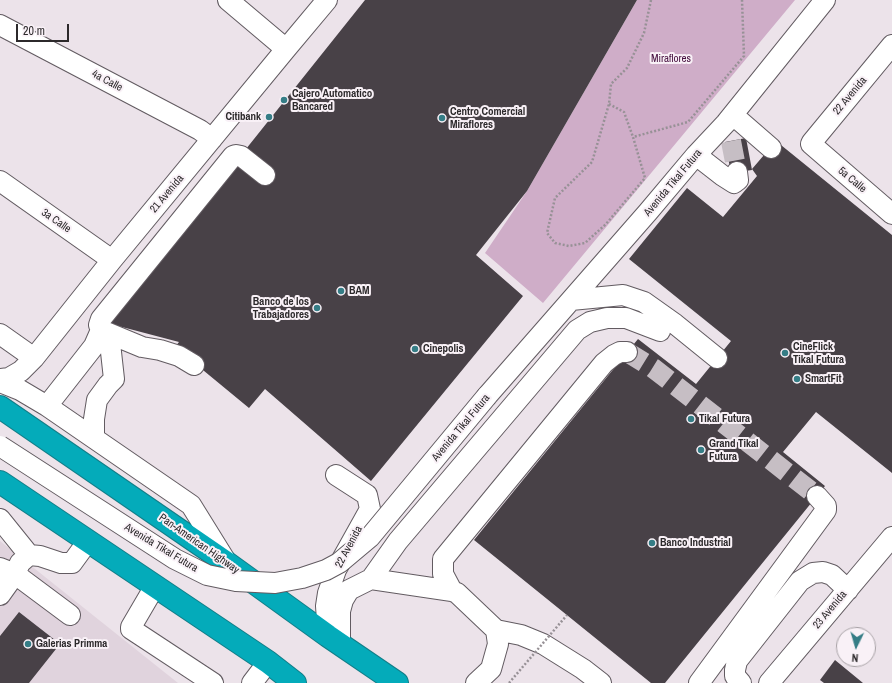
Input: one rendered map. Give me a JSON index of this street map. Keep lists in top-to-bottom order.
{
  "streets": {
    "highway": ["Pan-American Highway"],
    "street": [
      "4a Calle",
      "22 Avenida",
      "5a Calle",
      "Avenida Tikal Futura",
      "21 Avenida",
      "3a Calle",
      "23 Avenida"
    ]
  },
  "crossings": [
    ["4a Calle", "21 Avenida"],
    ["22 Avenida", "5a Calle"],
    ["22 Avenida", "Pan-American Highway"],
    ["21 Avenida", "3a Calle"]
  ],
  "parks": ["Miraflores"],
  "places": [
    "Cajero Automatico Bancared",
    "Citibank",
    "Centro Comercial Miraflores",
    "BAM",
    "Banco de los Trabajadores",
    "Cinepolis",
    "CineFlick Tikal Futura",
    "SmartFit",
    "Tikal Futura",
    "Grand Tikal Futura",
    "Banco Industrial",
    "Galerias Primma"
  ],
  "scale_bar": "20 m",
  "north": "bottom"
}
